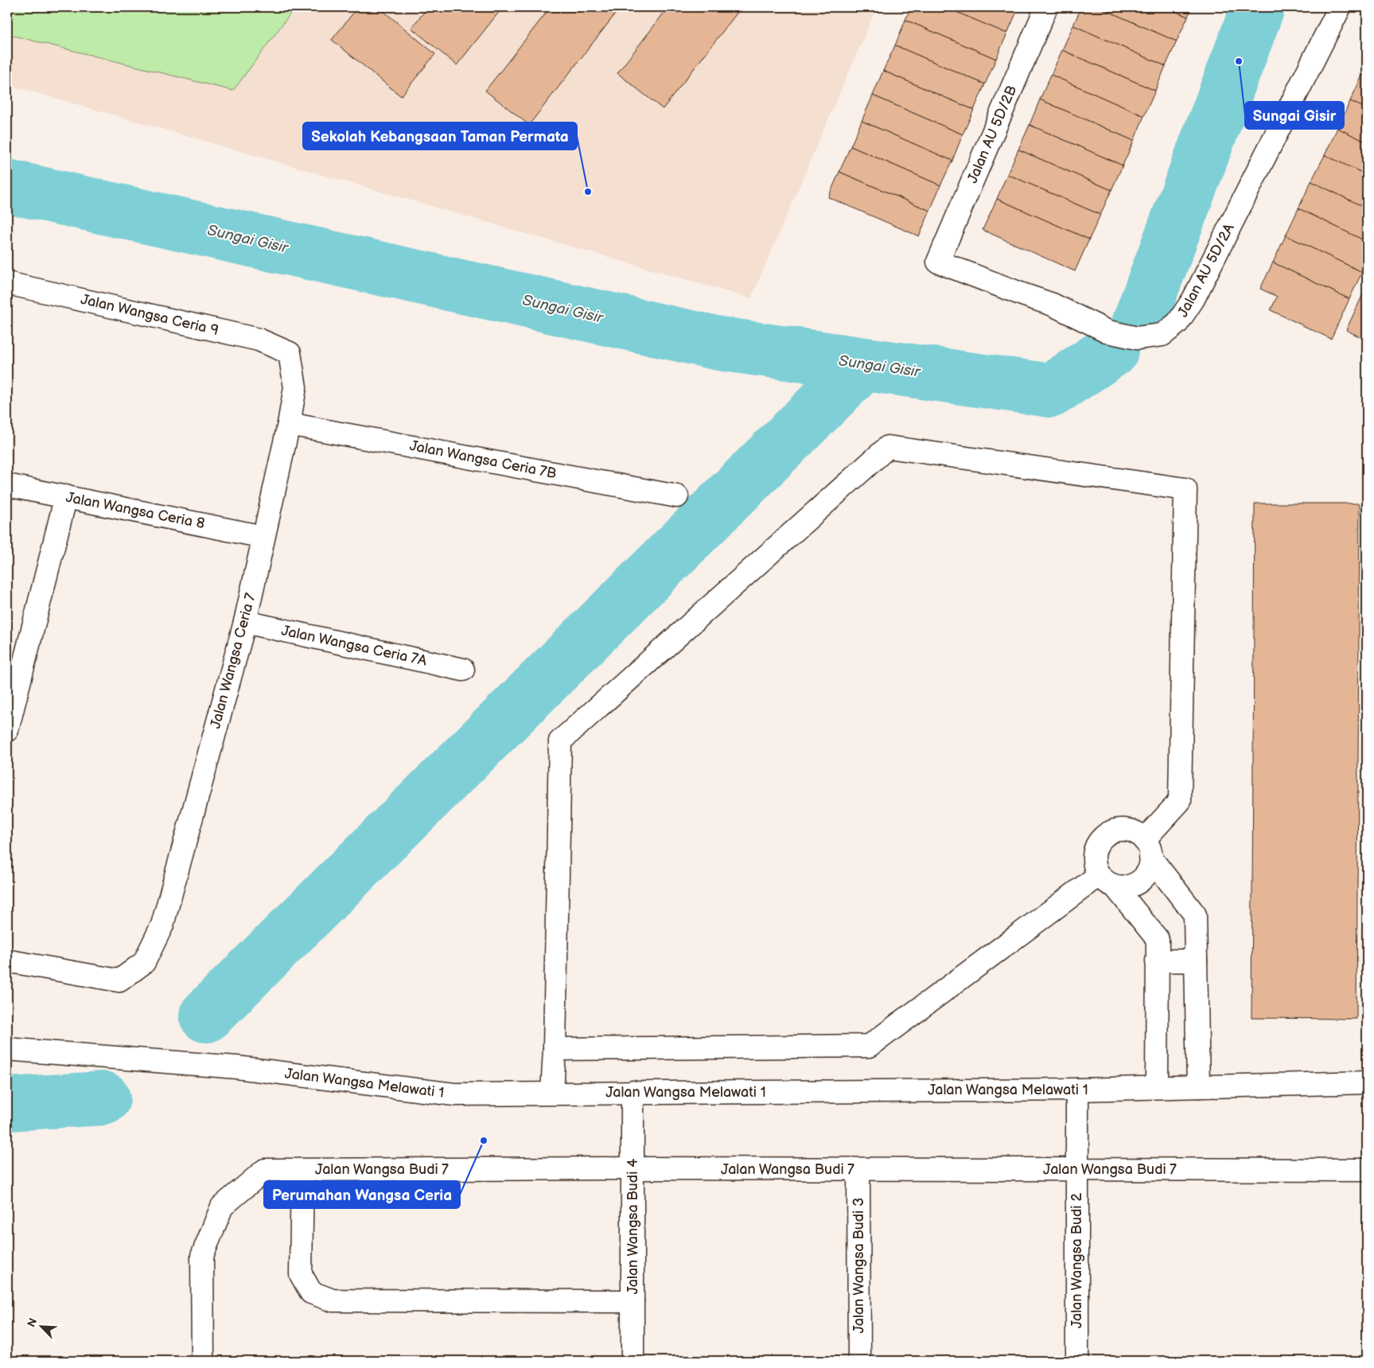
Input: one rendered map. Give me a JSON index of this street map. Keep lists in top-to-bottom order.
{
  "streets": {
    "street": [
      "Jalan AU 5D/2B",
      "Jalan AU 5D/2A",
      "Jalan Wangsa Ceria 9",
      "Jalan Wangsa Ceria 7B",
      "Jalan Wangsa Ceria 8",
      "Jalan Wangsa Ceria 7A",
      "Jalan Wangsa Ceria 7",
      "Jalan Wangsa Melawati 1",
      "Jalan Wangsa Budi 7",
      "Jalan Wangsa Budi 4",
      "Jalan Wangsa Budi 2",
      "Jalan Wangsa Budi 3"
    ]
  },
  "crossings": [
    ["Jalan AU 5D/2B", "Jalan AU 5D/2A"],
    ["Jalan Wangsa Ceria 9", "Jalan Wangsa Ceria 7"],
    ["Jalan Wangsa Ceria 7B", "Jalan Wangsa Ceria 7"],
    ["Jalan Wangsa Ceria 8", "Jalan Wangsa Ceria 7"],
    ["Jalan Wangsa Ceria 7A", "Jalan Wangsa Ceria 7"],
    ["Jalan Wangsa Melawati 1", "Jalan Wangsa Budi 4"],
    ["Jalan Wangsa Melawati 1", "Jalan Wangsa Budi 2"],
    ["Jalan Wangsa Budi 7", "Jalan Wangsa Budi 4"],
    ["Jalan Wangsa Budi 7", "Jalan Wangsa Budi 2"],
    ["Jalan Wangsa Budi 7", "Jalan Wangsa Budi 3"]
  ],
  "water": ["Sungai Gisir"],
  "places": ["Sungai Gisir", "Sekolah Kebangsaan Taman Permata", "Perumahan Wangsa Ceria"],
  "north": "top left"
}
